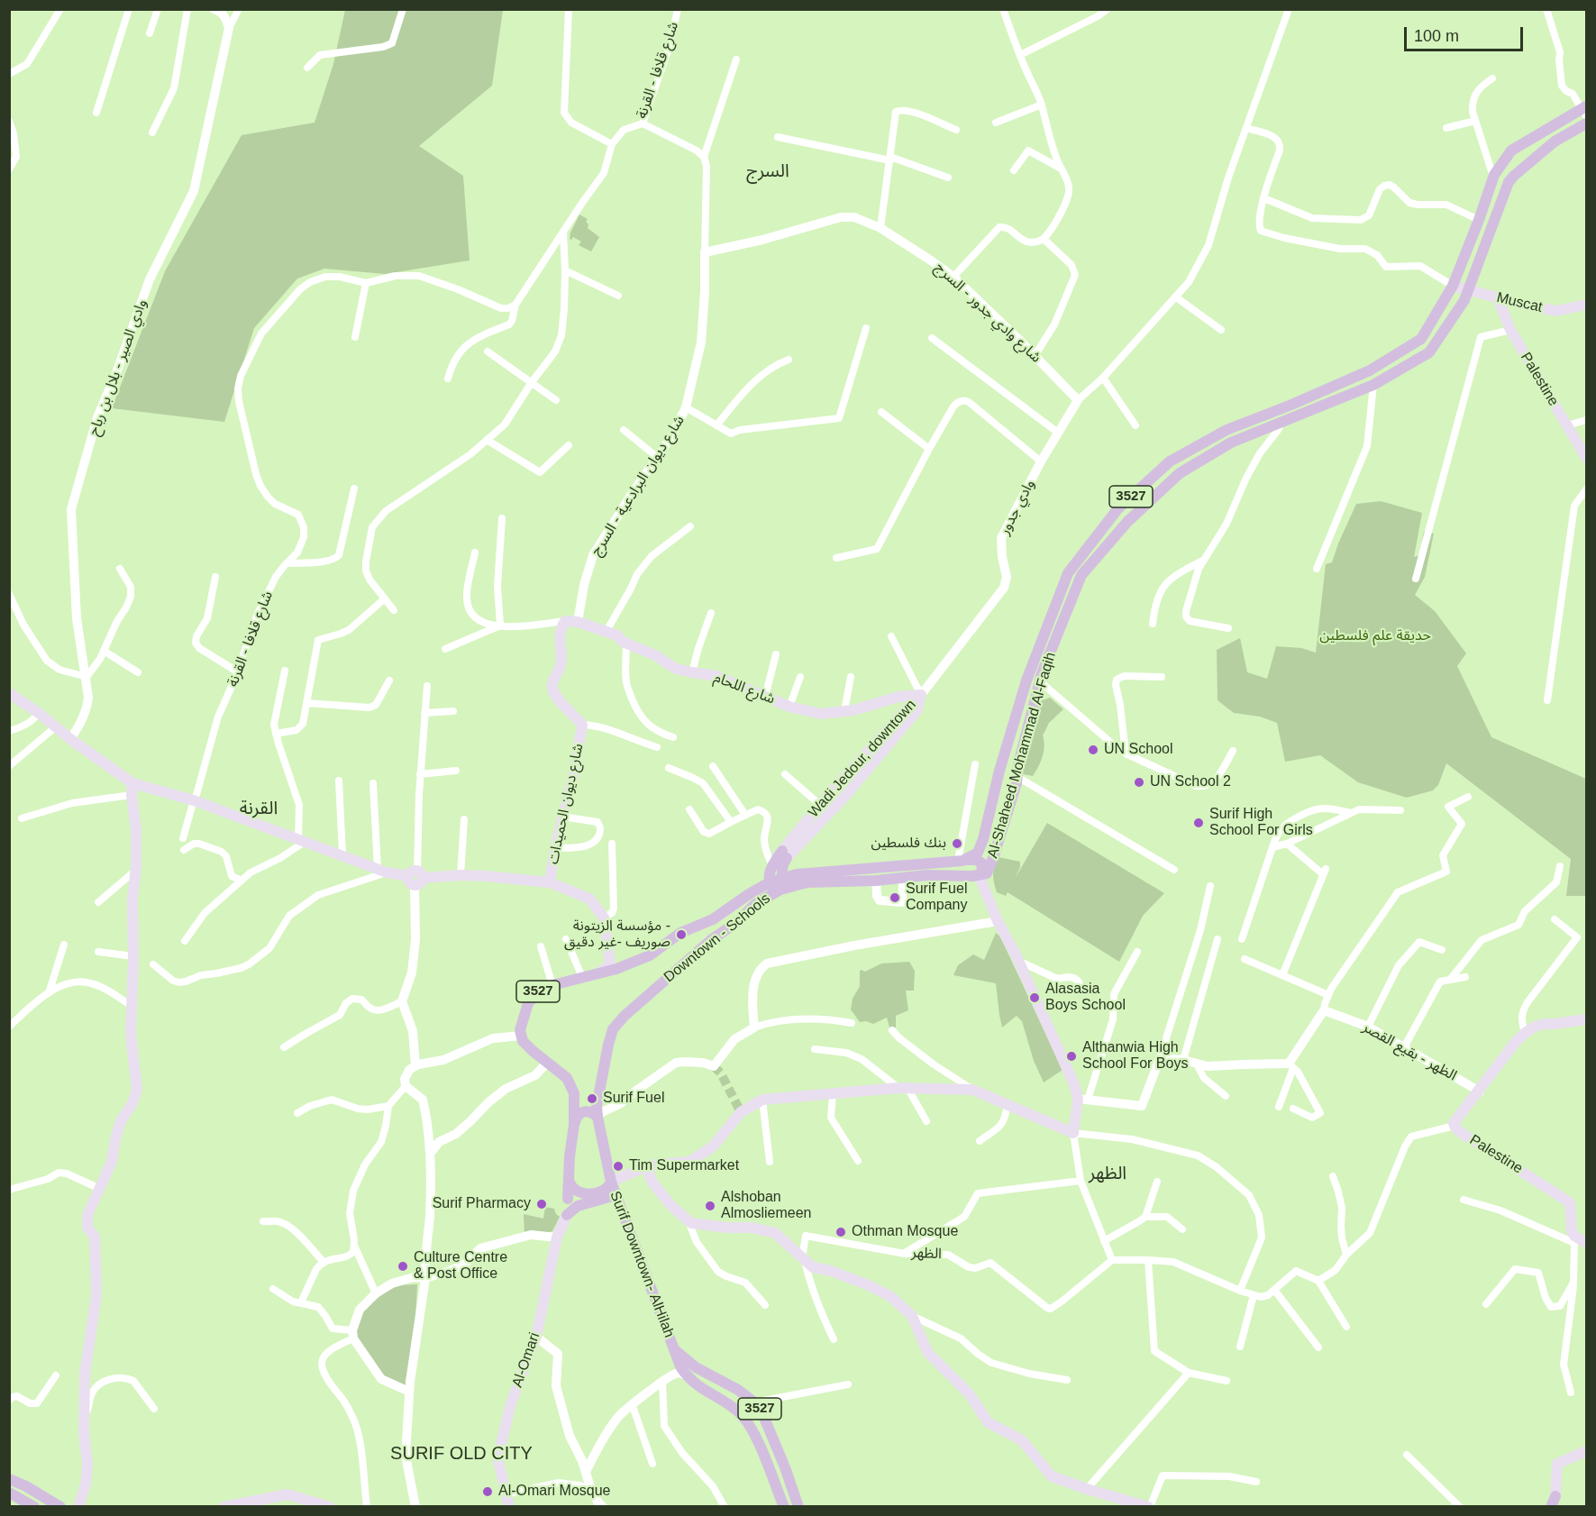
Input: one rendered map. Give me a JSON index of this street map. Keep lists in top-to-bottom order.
{
  "streets": {
    "main road": [
      "Muscat",
      "Palestine",
      "3527",
      "شارع اللحام",
      "Al-Shaheed Mohammad Al-Faqih",
      "Wadi Jedour, downtown",
      "شارع ديوان الحميدات",
      "Downtown - Schools",
      "Surif Downtown- AlHilah",
      "Al-Omari"
    ],
    "street": [
      "شارع قلافا - القرنة",
      "شارع وادي جدور - السرج",
      "وادي الصير - بلال بن رباح",
      "شارع ديوان البرادعية - السرج",
      "وادي جدور",
      "الظهر - بقيع القصر",
      "الظهر"
    ]
  },
  "crossings": [
    ["Muscat", "Palestine"],
    ["Muscat", "Al-Shaheed Mohammad Al-Faqih"],
    ["شارع وادي جدور - السرج", "شارع ديوان البرادعية - السرج"],
    ["شارع وادي جدور - السرج", "وادي جدور"],
    ["Palestine", "الظهر - بقيع القصر"],
    ["شارع ديوان البرادعية - السرج", "شارع اللحام"],
    ["3527", "Al-Shaheed Mohammad Al-Faqih"],
    ["3527", "Wadi Jedour, downtown"],
    ["3527", "Downtown - Schools"],
    ["3527", "Surif Downtown- AlHilah"],
    ["وادي جدور", "شارع اللحام"],
    ["وادي جدور", "Wadi Jedour, downtown"],
    ["شارع اللحام", "Wadi Jedour, downtown"],
    ["Al-Shaheed Mohammad Al-Faqih", "Downtown - Schools"]
  ],
  "districts": [
    "السرج",
    "القرنة",
    "الظهر",
    "SURIF OLD CITY"
  ],
  "parks": ["حديقة علم فلسطين"],
  "places": [
    "UN School",
    "UN School 2",
    "Surif High School For Girls",
    "بنك فلسطين",
    "Surif Fuel Company",
    "مؤسسة الزيتونة - صوريف -غير دقيق",
    "Alasasia Boys School",
    "Althanwia High School For Boys",
    "Surif Fuel",
    "Tim Supermarket",
    "Surif Pharmacy",
    "Alshoban Almosliemeen",
    "Othman Mosque",
    "Culture Centre & Post Office",
    "Al-Omari Mosque"
  ],
  "scale_bar": "100 m"
}
